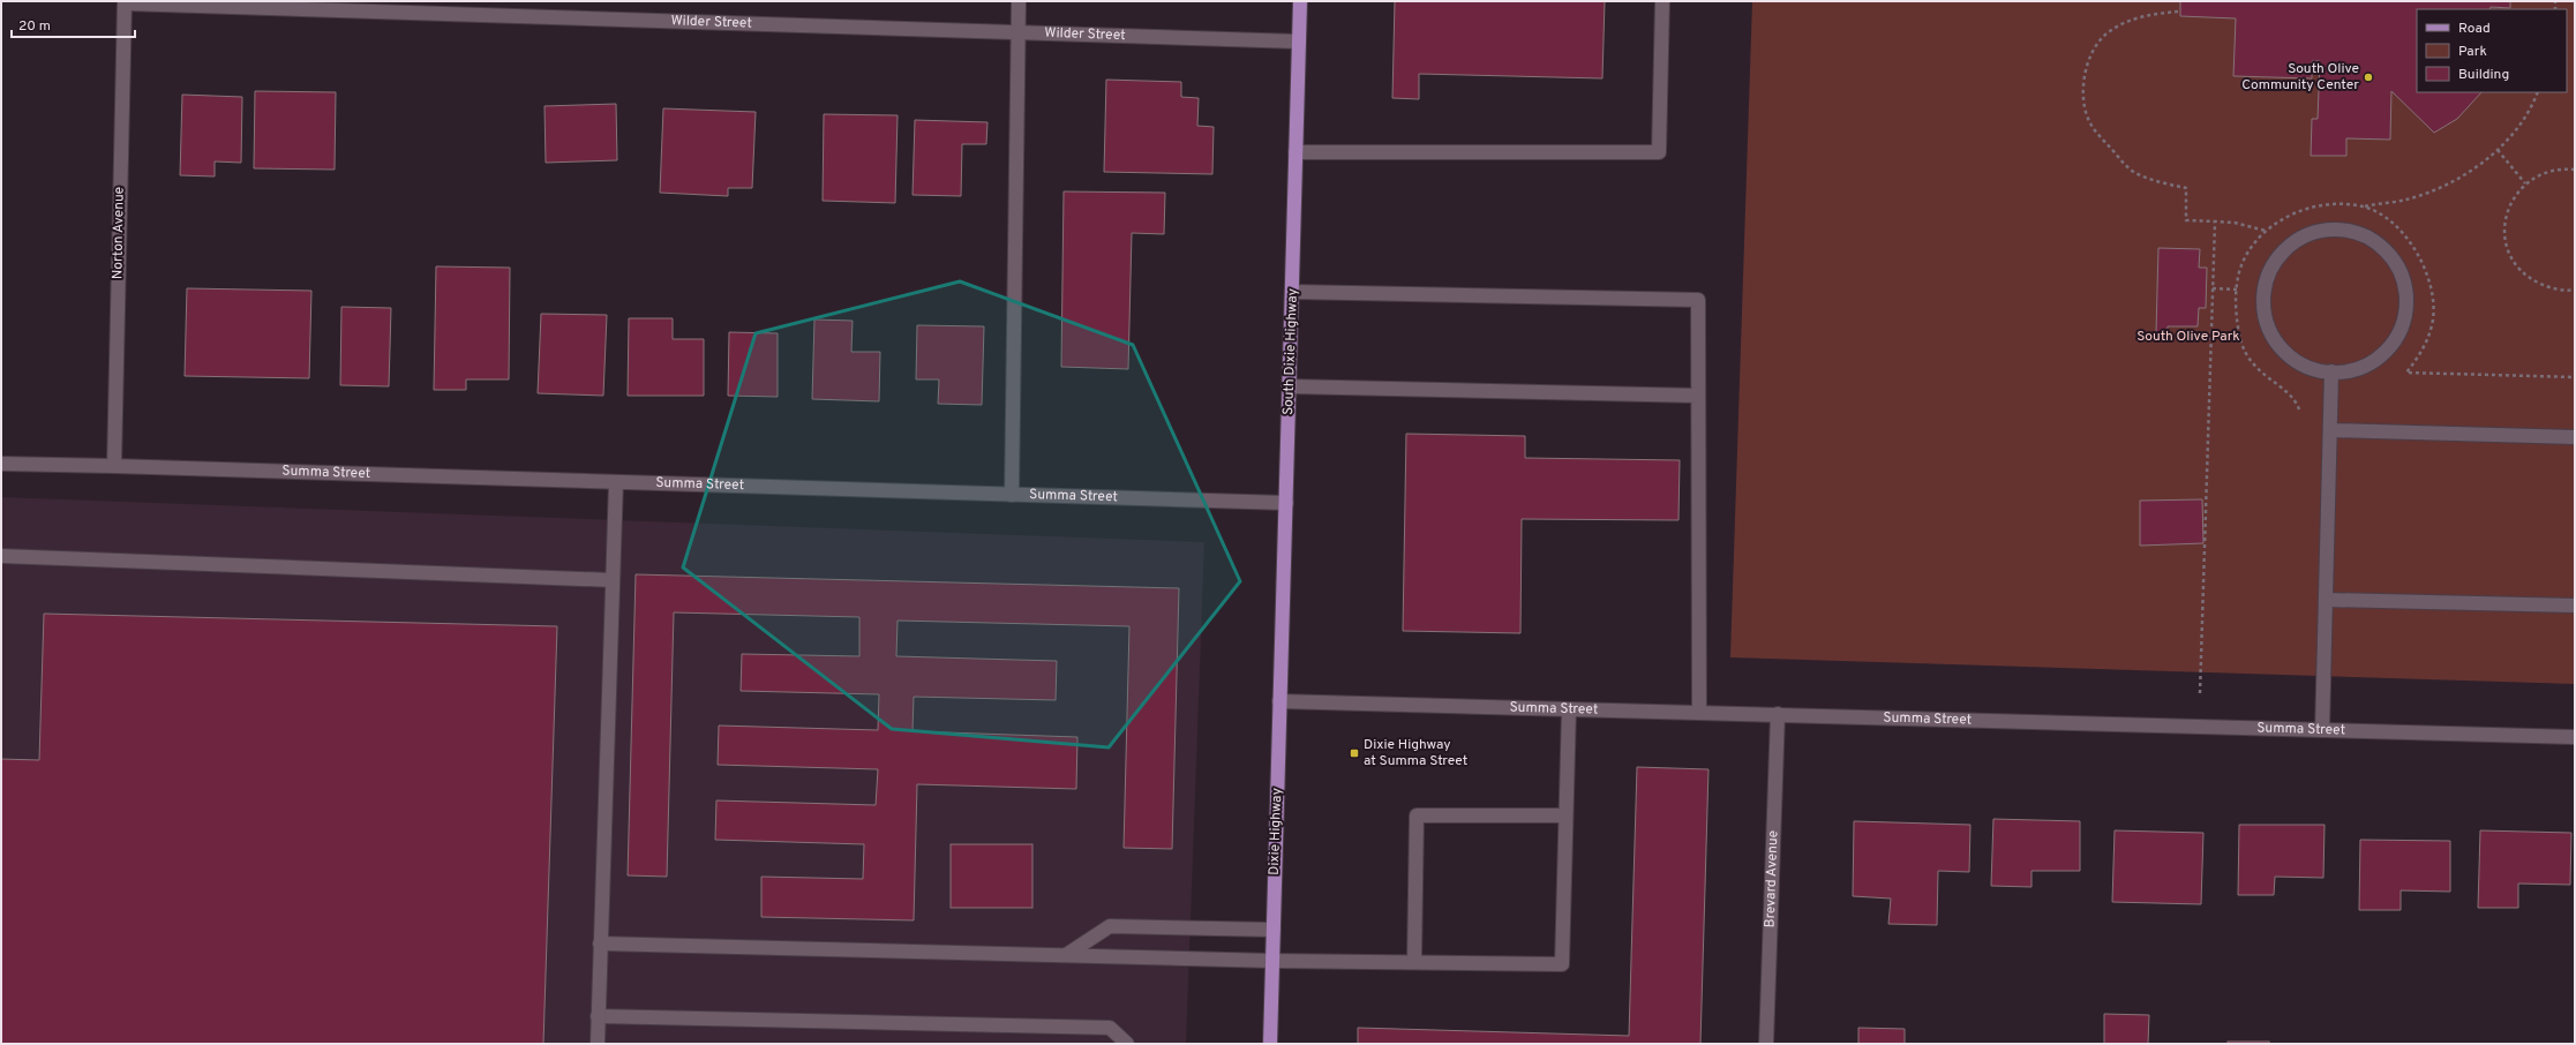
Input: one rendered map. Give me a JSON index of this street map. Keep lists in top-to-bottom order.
{
  "streets": {
    "main road": ["South Dixie Highway", "Dixie Highway"],
    "street": [
      "Wilder Street",
      "Norton Avenue",
      "Summa Street",
      "Brevard Avenue"
    ]
  },
  "crossings": [
    ["Wilder Street", "Norton Avenue"],
    ["Wilder Street", "South Dixie Highway"],
    ["Norton Avenue", "Summa Street"],
    ["South Dixie Highway", "Summa Street"],
    ["South Dixie Highway", "Dixie Highway"],
    ["Summa Street", "Dixie Highway"],
    ["Summa Street", "Brevard Avenue"]
  ],
  "parks": ["South Olive Park"],
  "places": {
    "other": ["South Olive Community Center"],
    "transit": ["Dixie Highway at Summa Street"]
  },
  "legend": ["Road", "Park", "Building"],
  "scale_bar": "20 m"
}
